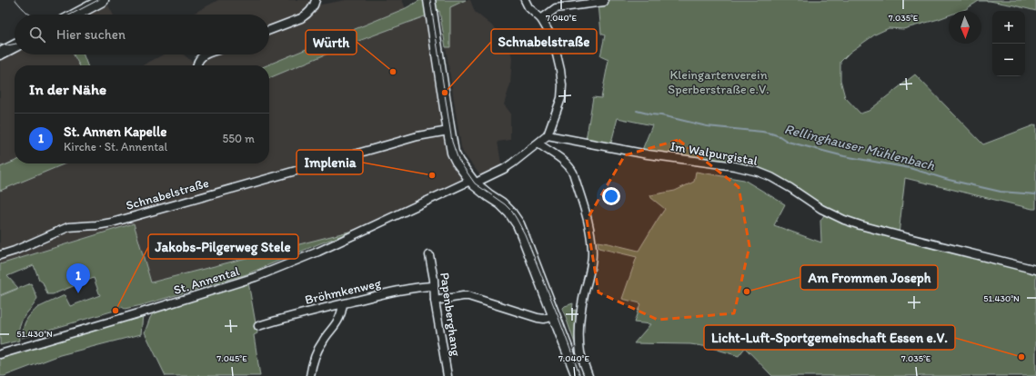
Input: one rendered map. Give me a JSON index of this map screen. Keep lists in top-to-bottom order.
{
  "streets": {
    "street": [
      "Im Walpurgistal",
      "Schnabelstraße",
      "St. Annental",
      "Bröhmkenweg",
      "Papenberghang"
    ]
  },
  "crossings": [
    ["Bröhmkenweg", "Papenberghang"]
  ],
  "water": ["Rellinghauser Mühlenbach"],
  "parks": ["Kleingartenverein Sperberstraße e.V."],
  "places": [
    "Würth",
    "Schnabelstraße",
    "Implenia",
    "Am Frommen Joseph",
    "Jakobs-Pilgerweg Stele",
    "Licht-Luft-Sportgemeinschaft Essen e.V."
  ],
  "north": "bottom",
  "page": {
    "map_buttons": ["+", "−"],
    "search": "Hier suchen",
    "heading": "In der Nähe",
    "list": [
      {
        "mark": "1",
        "name": "St. Annen Kapelle",
        "note": "Kirche · St. Annental",
        "value": "550 m"
      }
    ],
    "pins": "1"
  },
  "coordinates": [
    "7.040°E",
    "7.035°E",
    "51.430°N",
    "7.045°E"
  ]
}
